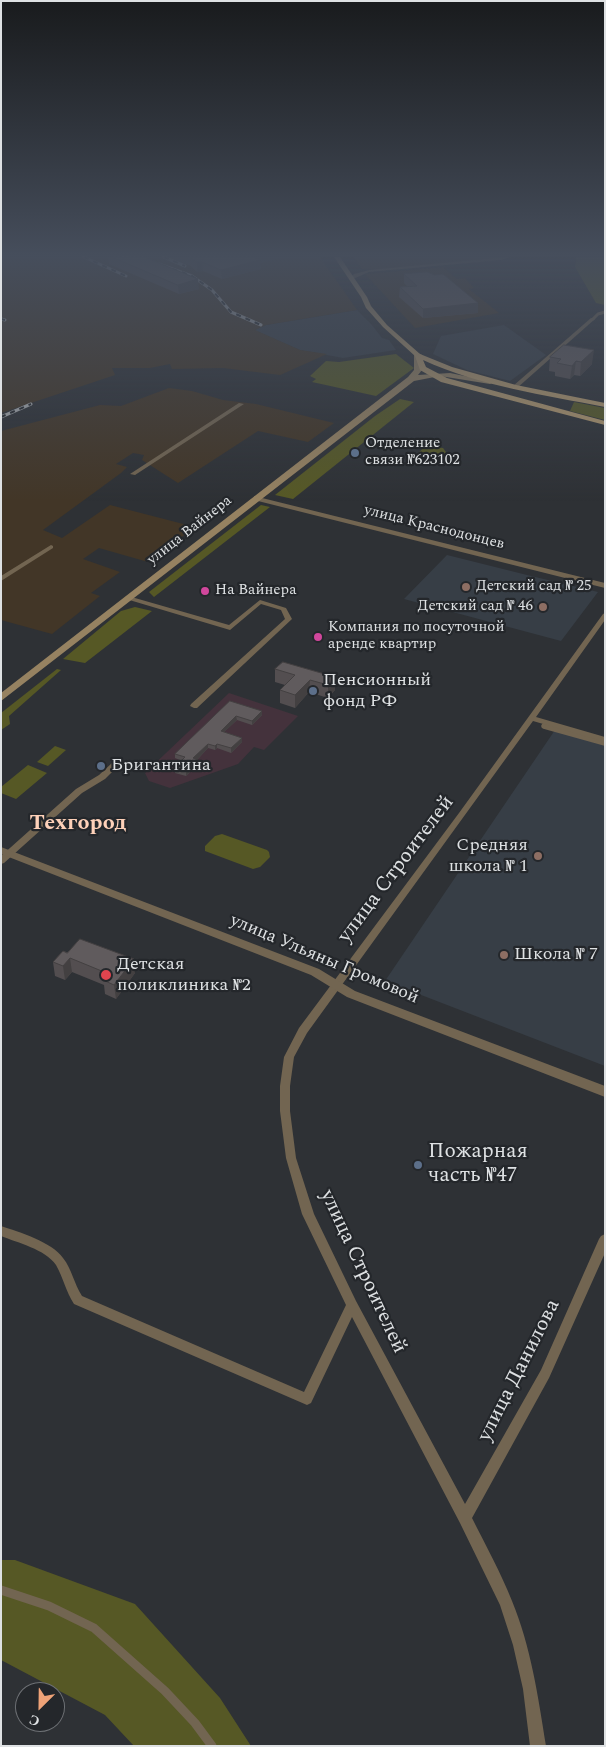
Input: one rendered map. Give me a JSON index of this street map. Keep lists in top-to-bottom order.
{
  "streets": {
    "main road": ["улица Вайнера"],
    "street": [
      "улица Краснодонцев",
      "улица Строителей",
      "улица Ульяны Громовой",
      "улица Данилова"
    ]
  },
  "crossings": [
    ["улица Краснодонцев", "улица Вайнера"],
    ["улица Строителей", "улица Ульяны Громовой"],
    ["улица Строителей", "улица Данилова"]
  ],
  "districts": ["Техгород"],
  "places": [
    "Отделение связи №623102",
    "Детский сад № 25",
    "На Вайнера",
    "Детский сад № 46",
    "Компания по посуточной аренде квартир",
    "Пенсионный фонд РФ",
    "Бригантина",
    "Средняя школа № 1",
    "Школа № 7",
    "Детская поликлиника №2",
    "Пожарная часть №47"
  ],
  "north": "bottom left"
}
